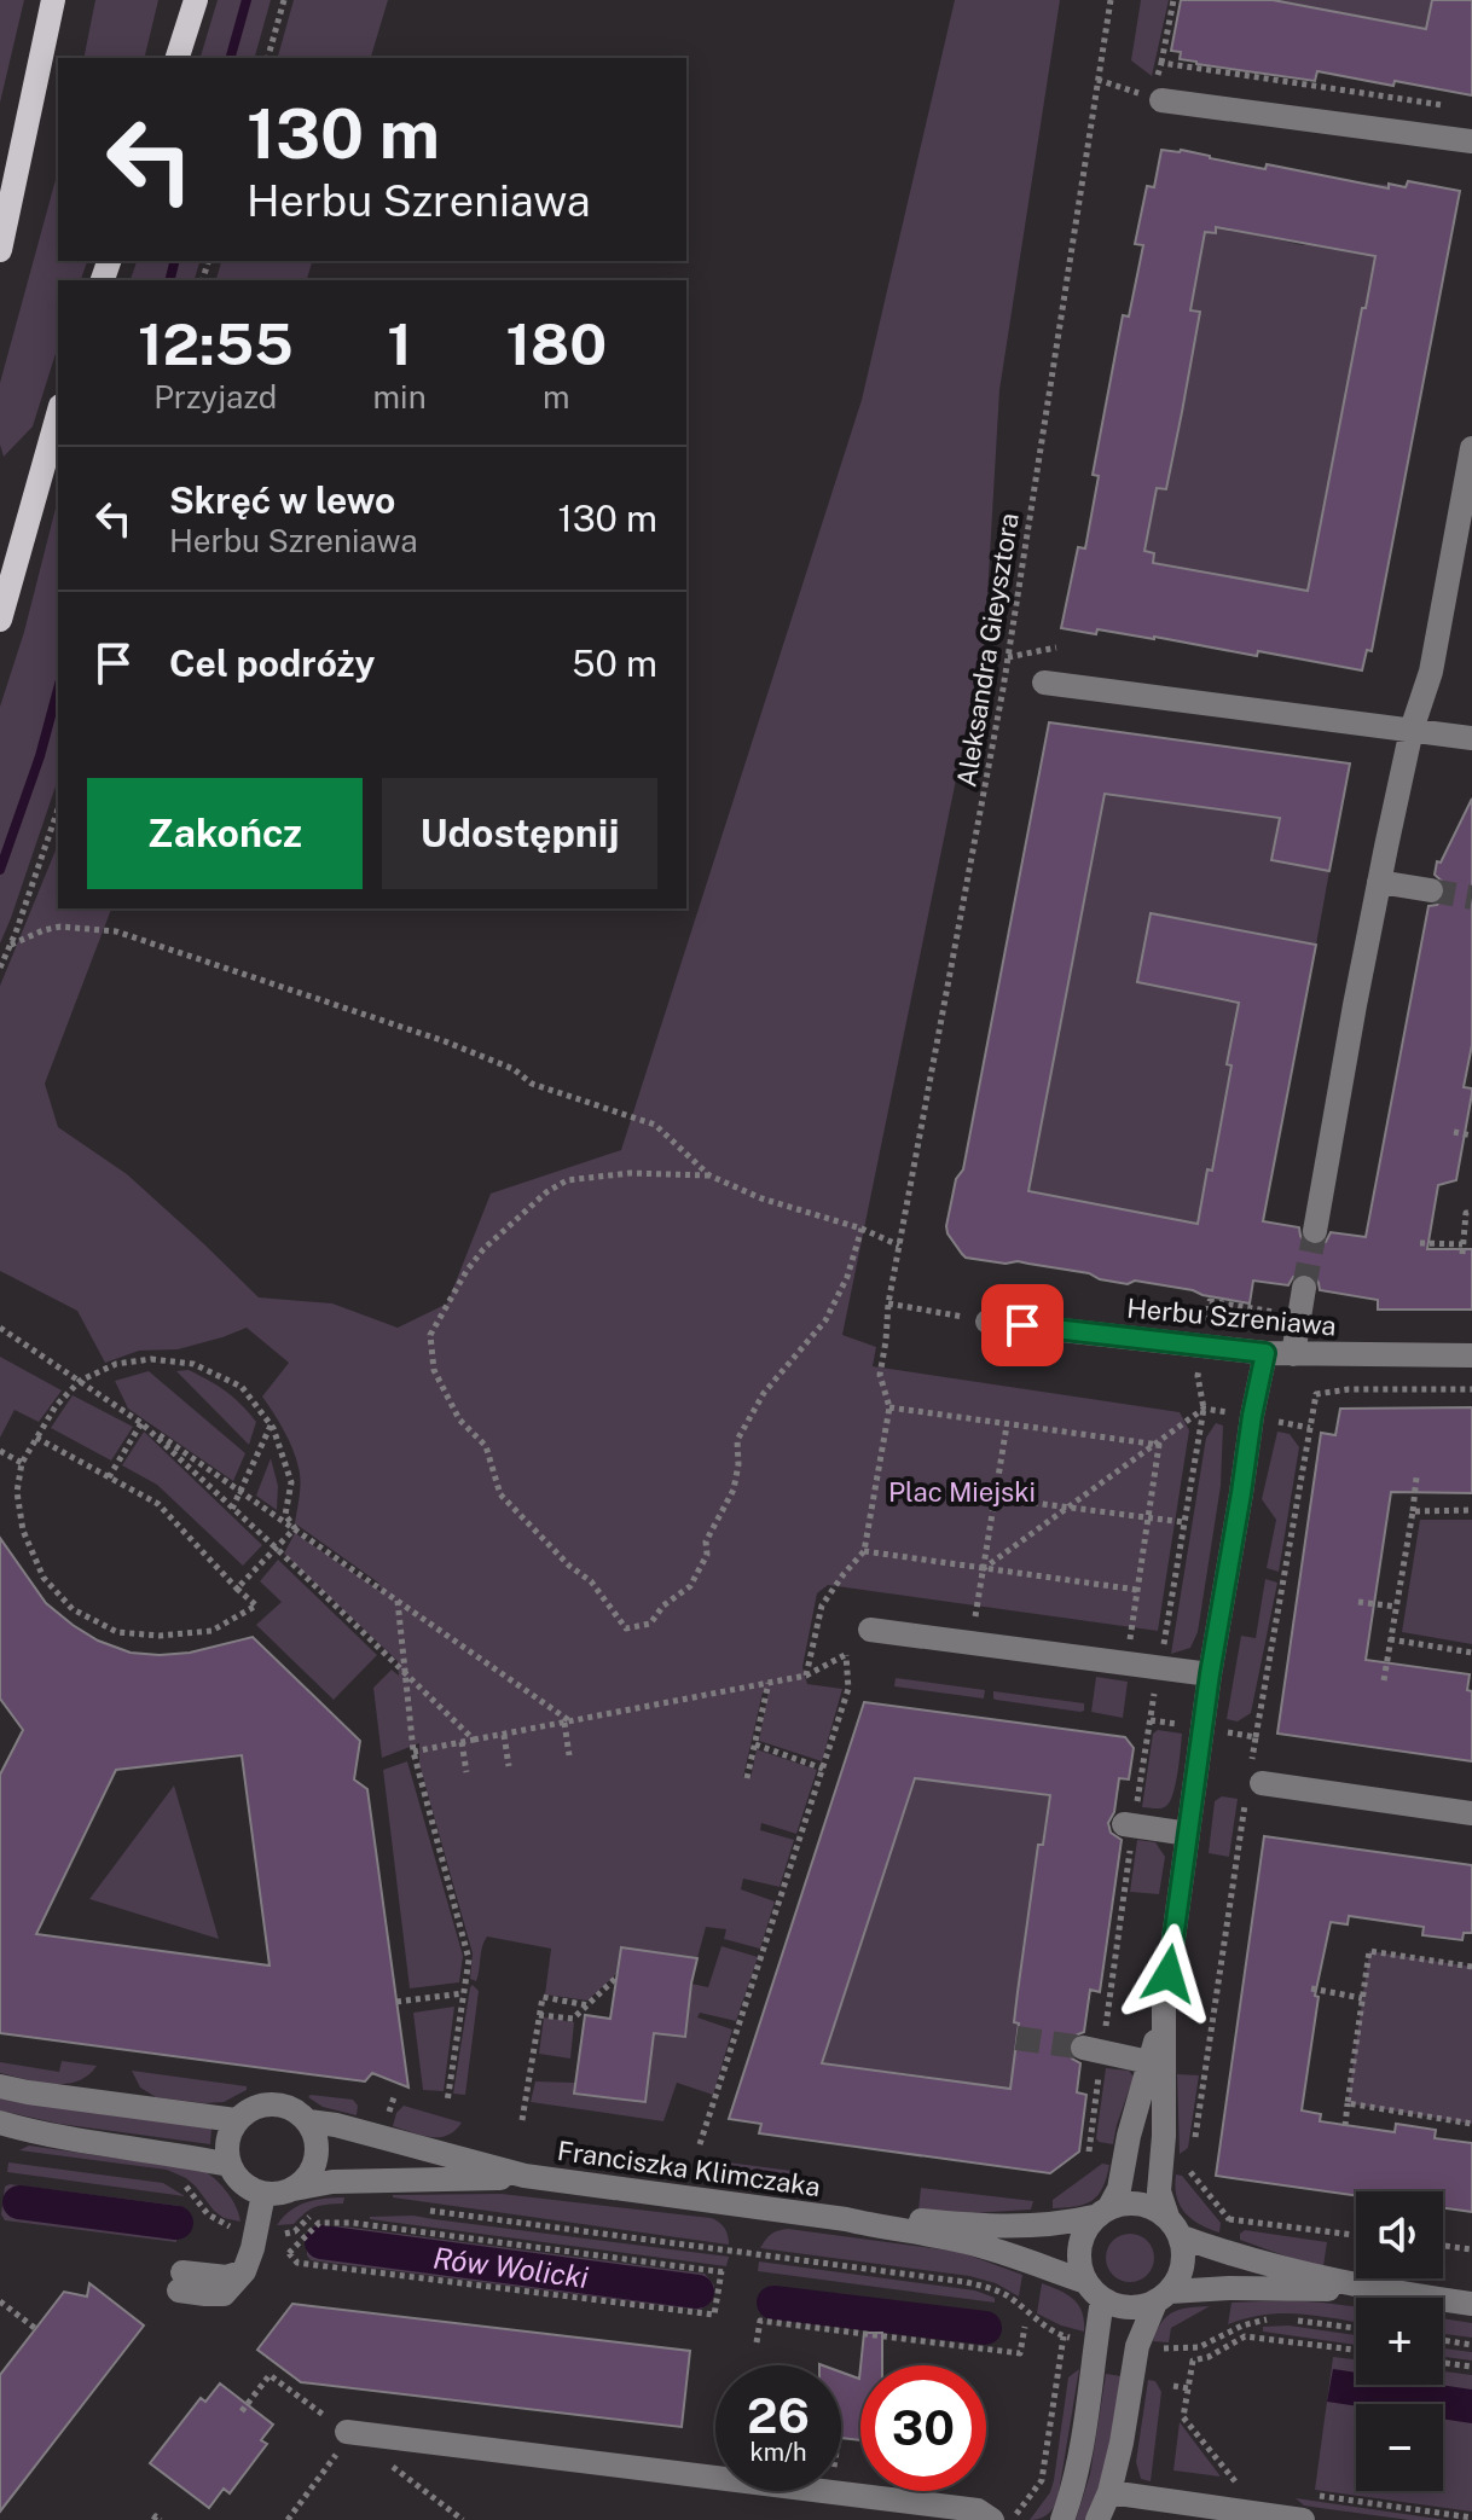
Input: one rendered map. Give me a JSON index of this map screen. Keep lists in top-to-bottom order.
{
  "streets": {
    "street": ["Herbu Szreniawa", "Franciszka Klimczaka"],
    "path": ["Aleksandra Gieysztora"]
  },
  "water": ["Rów Wolicki"],
  "parks": ["Plac Miejski"],
  "page": {
    "turn": ["130 m", "Herbu Szreniawa"],
    "eta": [
      "12:55",
      "Przyjazd",
      "1",
      "min",
      "180",
      "m"
    ],
    "list": [
      {
        "name": "Skręć w lewo",
        "note": "Herbu Szreniawa",
        "value": "130 m"
      },
      {
        "name": "Cel podróży",
        "value": "50 m"
      }
    ],
    "buttons": ["Zakończ", "Udostępnij"],
    "map_buttons": ["+", "−"],
    "speed": "26 km/h",
    "limit": "30"
  }
}
